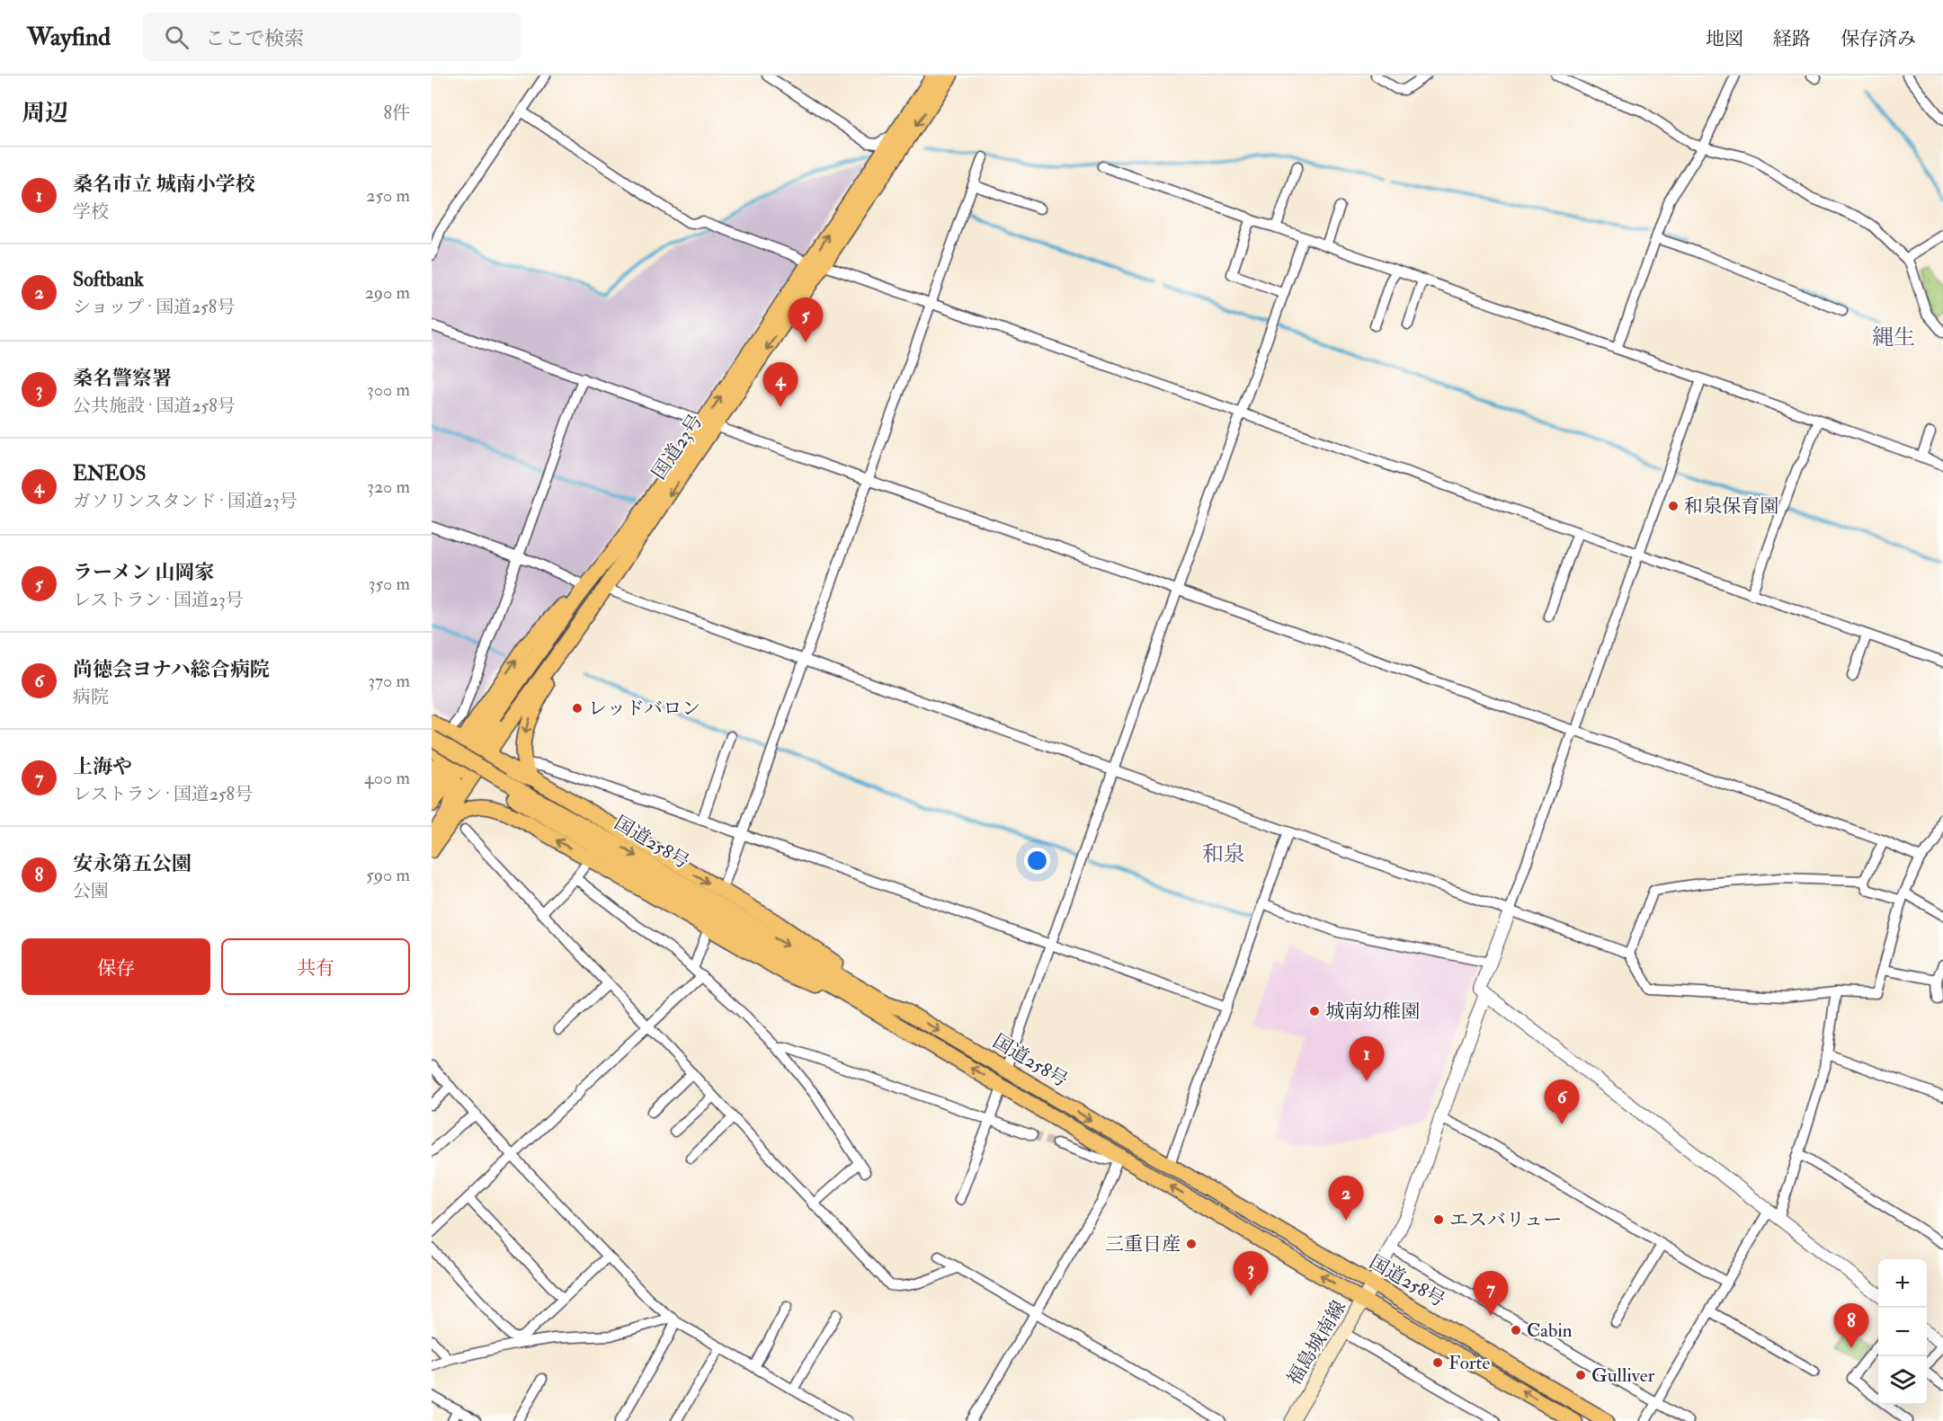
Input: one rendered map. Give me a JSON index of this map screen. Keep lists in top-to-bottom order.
{
  "streets": {
    "main road": ["国道23号", "国道258号", "福島城南線"]
  },
  "crossings": [
    ["国道258号", "福島城南線"]
  ],
  "districts": ["縄生", "和泉"],
  "places": [
    "和泉保育園",
    "レッドバロン",
    "城南幼稚園",
    "エスバリュー",
    "三重日産",
    "Cabin",
    "Forte",
    "Gulliver"
  ],
  "page": {
    "header": "Wayfind",
    "search": "ここで検索",
    "nav": ["地図", "経路", "保存済み"],
    "heading": ["周辺", "8件"],
    "list": [
      {
        "mark": "1",
        "name": "桑名市立 城南小学校",
        "note": "学校",
        "value": "250 m"
      },
      {
        "mark": "2",
        "name": "Softbank",
        "note": "ショップ · 国道258号",
        "value": "290 m"
      },
      {
        "mark": "3",
        "name": "桑名警察署",
        "note": "公共施設 · 国道258号",
        "value": "300 m"
      },
      {
        "mark": "4",
        "name": "ENEOS",
        "note": "ガソリンスタンド · 国道23号",
        "value": "320 m"
      },
      {
        "mark": "5",
        "name": "ラーメン 山岡家",
        "note": "レストラン · 国道23号",
        "value": "350 m"
      },
      {
        "mark": "6",
        "name": "尚徳会ヨナハ総合病院",
        "note": "病院",
        "value": "370 m"
      },
      {
        "mark": "7",
        "name": "上海や",
        "note": "レストラン · 国道258号",
        "value": "400 m"
      },
      {
        "mark": "8",
        "name": "安永第五公園",
        "note": "公園",
        "value": "590 m"
      }
    ],
    "pins": [
      "5",
      "4",
      "1",
      "6",
      "2",
      "3",
      "7",
      "8"
    ],
    "buttons": ["保存", "共有"],
    "map_buttons": ["+", "−"]
  }
}
